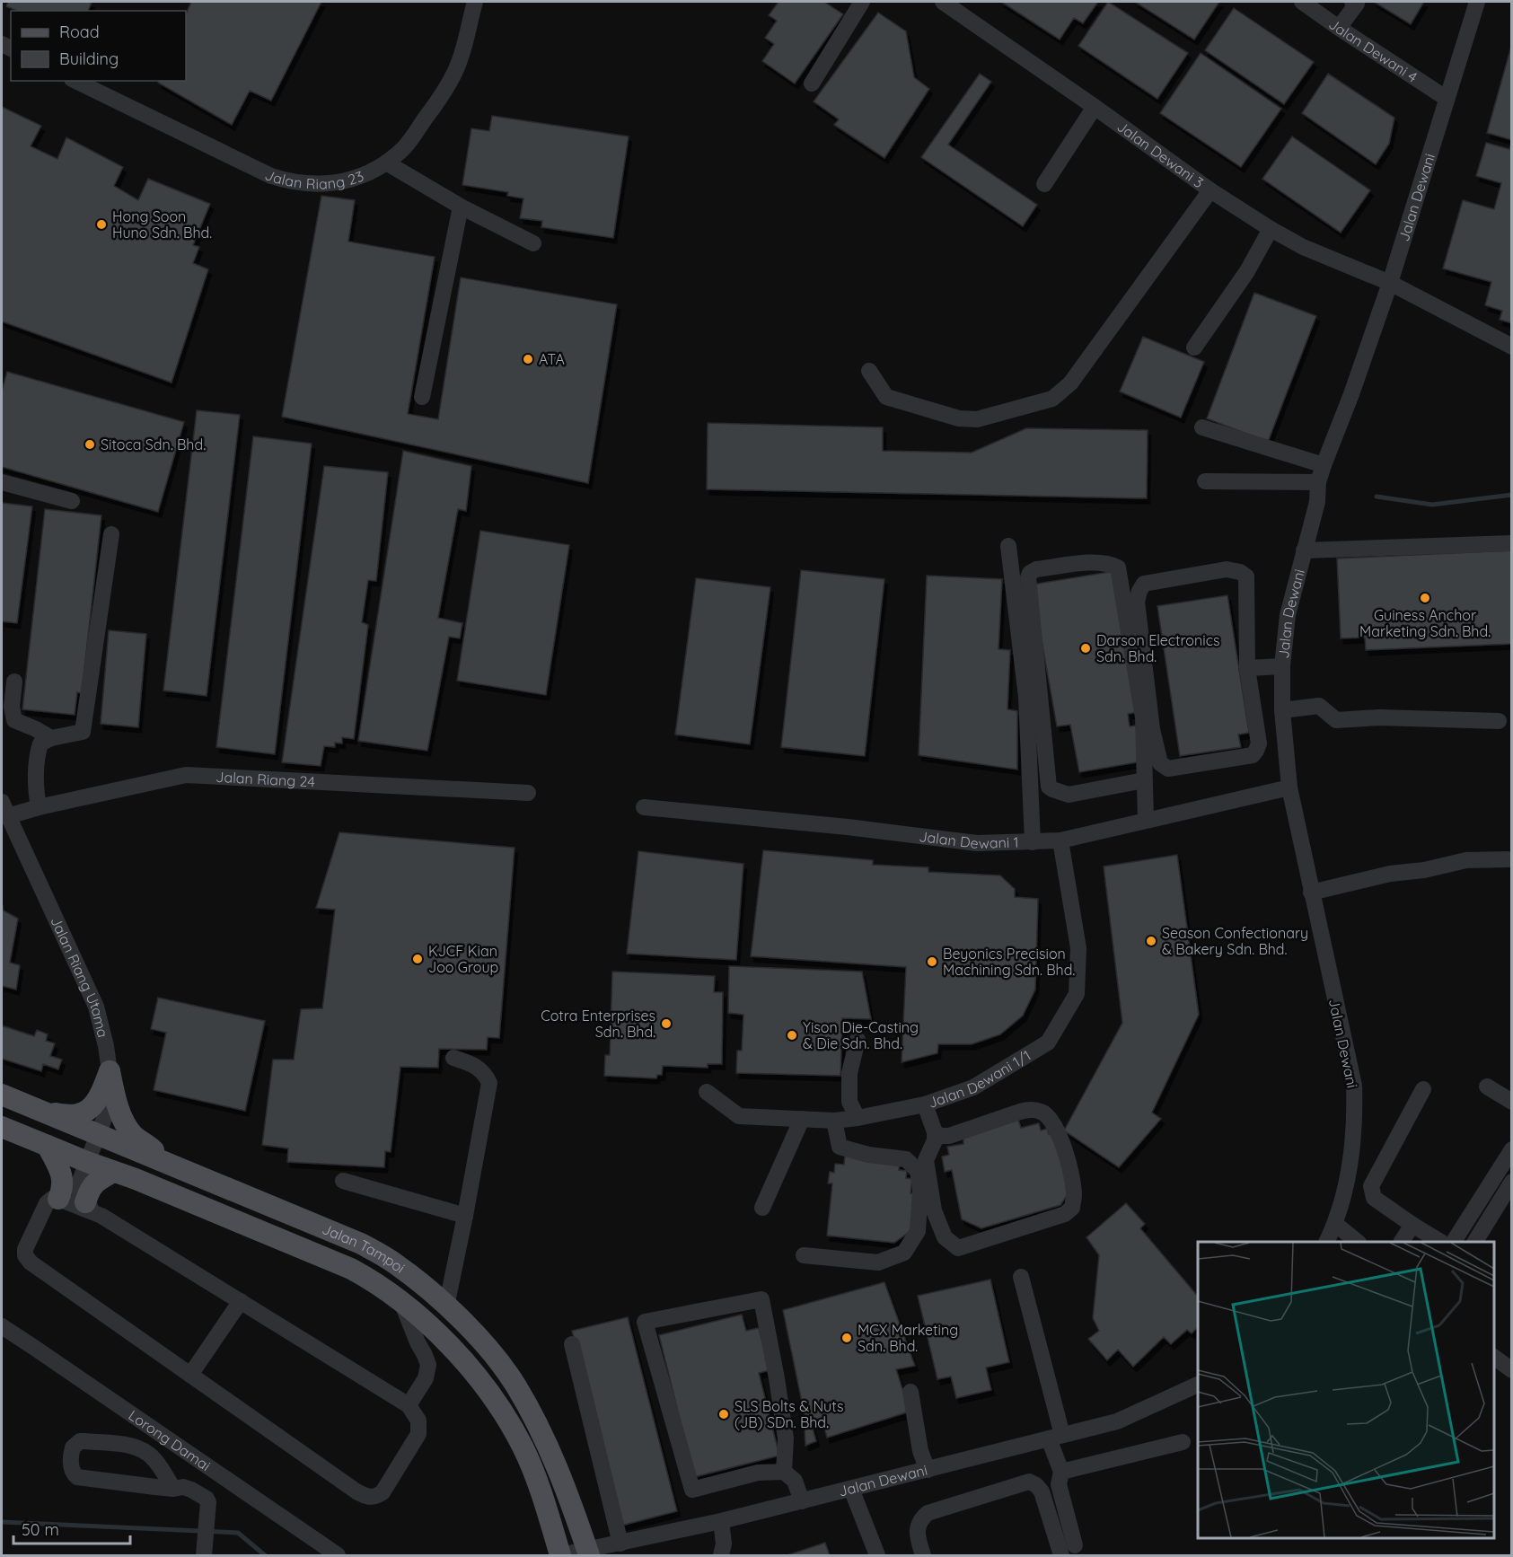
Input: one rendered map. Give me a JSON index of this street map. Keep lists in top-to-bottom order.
{
  "streets": {
    "main road": ["Jalan Tampoi"],
    "street": [
      "Jalan Dewani 4",
      "Jalan Dewani 3",
      "Jalan Riang 23",
      "Jalan Dewani",
      "Jalan Riang 24",
      "Jalan Dewani 1",
      "Jalan Riang Utama",
      "Jalan Dewani 1/1",
      "Lorong Damai"
    ]
  },
  "crossings": [
    ["Jalan Dewani 4", "Jalan Dewani"],
    ["Jalan Dewani 3", "Jalan Dewani"],
    ["Jalan Dewani", "Jalan Dewani 1"],
    ["Jalan Dewani", "Jalan Tampoi"],
    ["Jalan Riang 24", "Jalan Riang Utama"],
    ["Jalan Dewani 1", "Jalan Dewani 1/1"],
    ["Jalan Riang Utama", "Jalan Tampoi"]
  ],
  "places": [
    "Hong Soon Huno Sdn. Bhd.",
    "ATA",
    "Sitoca Sdn. Bhd.",
    "Guiness Anchor Marketing Sdn. Bhd.",
    "Darson Electronics Sdn. Bhd.",
    "Season Confectionary & Bakery Sdn. Bhd.",
    "KJCF Kian Joo Group",
    "Beyonics Precision Machining Sdn. Bhd.",
    "Cotra Enterprises Sdn. Bhd.",
    "Yison Die-Casting & Die Sdn. Bhd.",
    "MCX Marketing Sdn. Bhd.",
    "SLS Bolts & Nuts (JB) SDn. Bhd."
  ],
  "legend": ["Road", "Building"],
  "scale_bar": "50 m"
}
